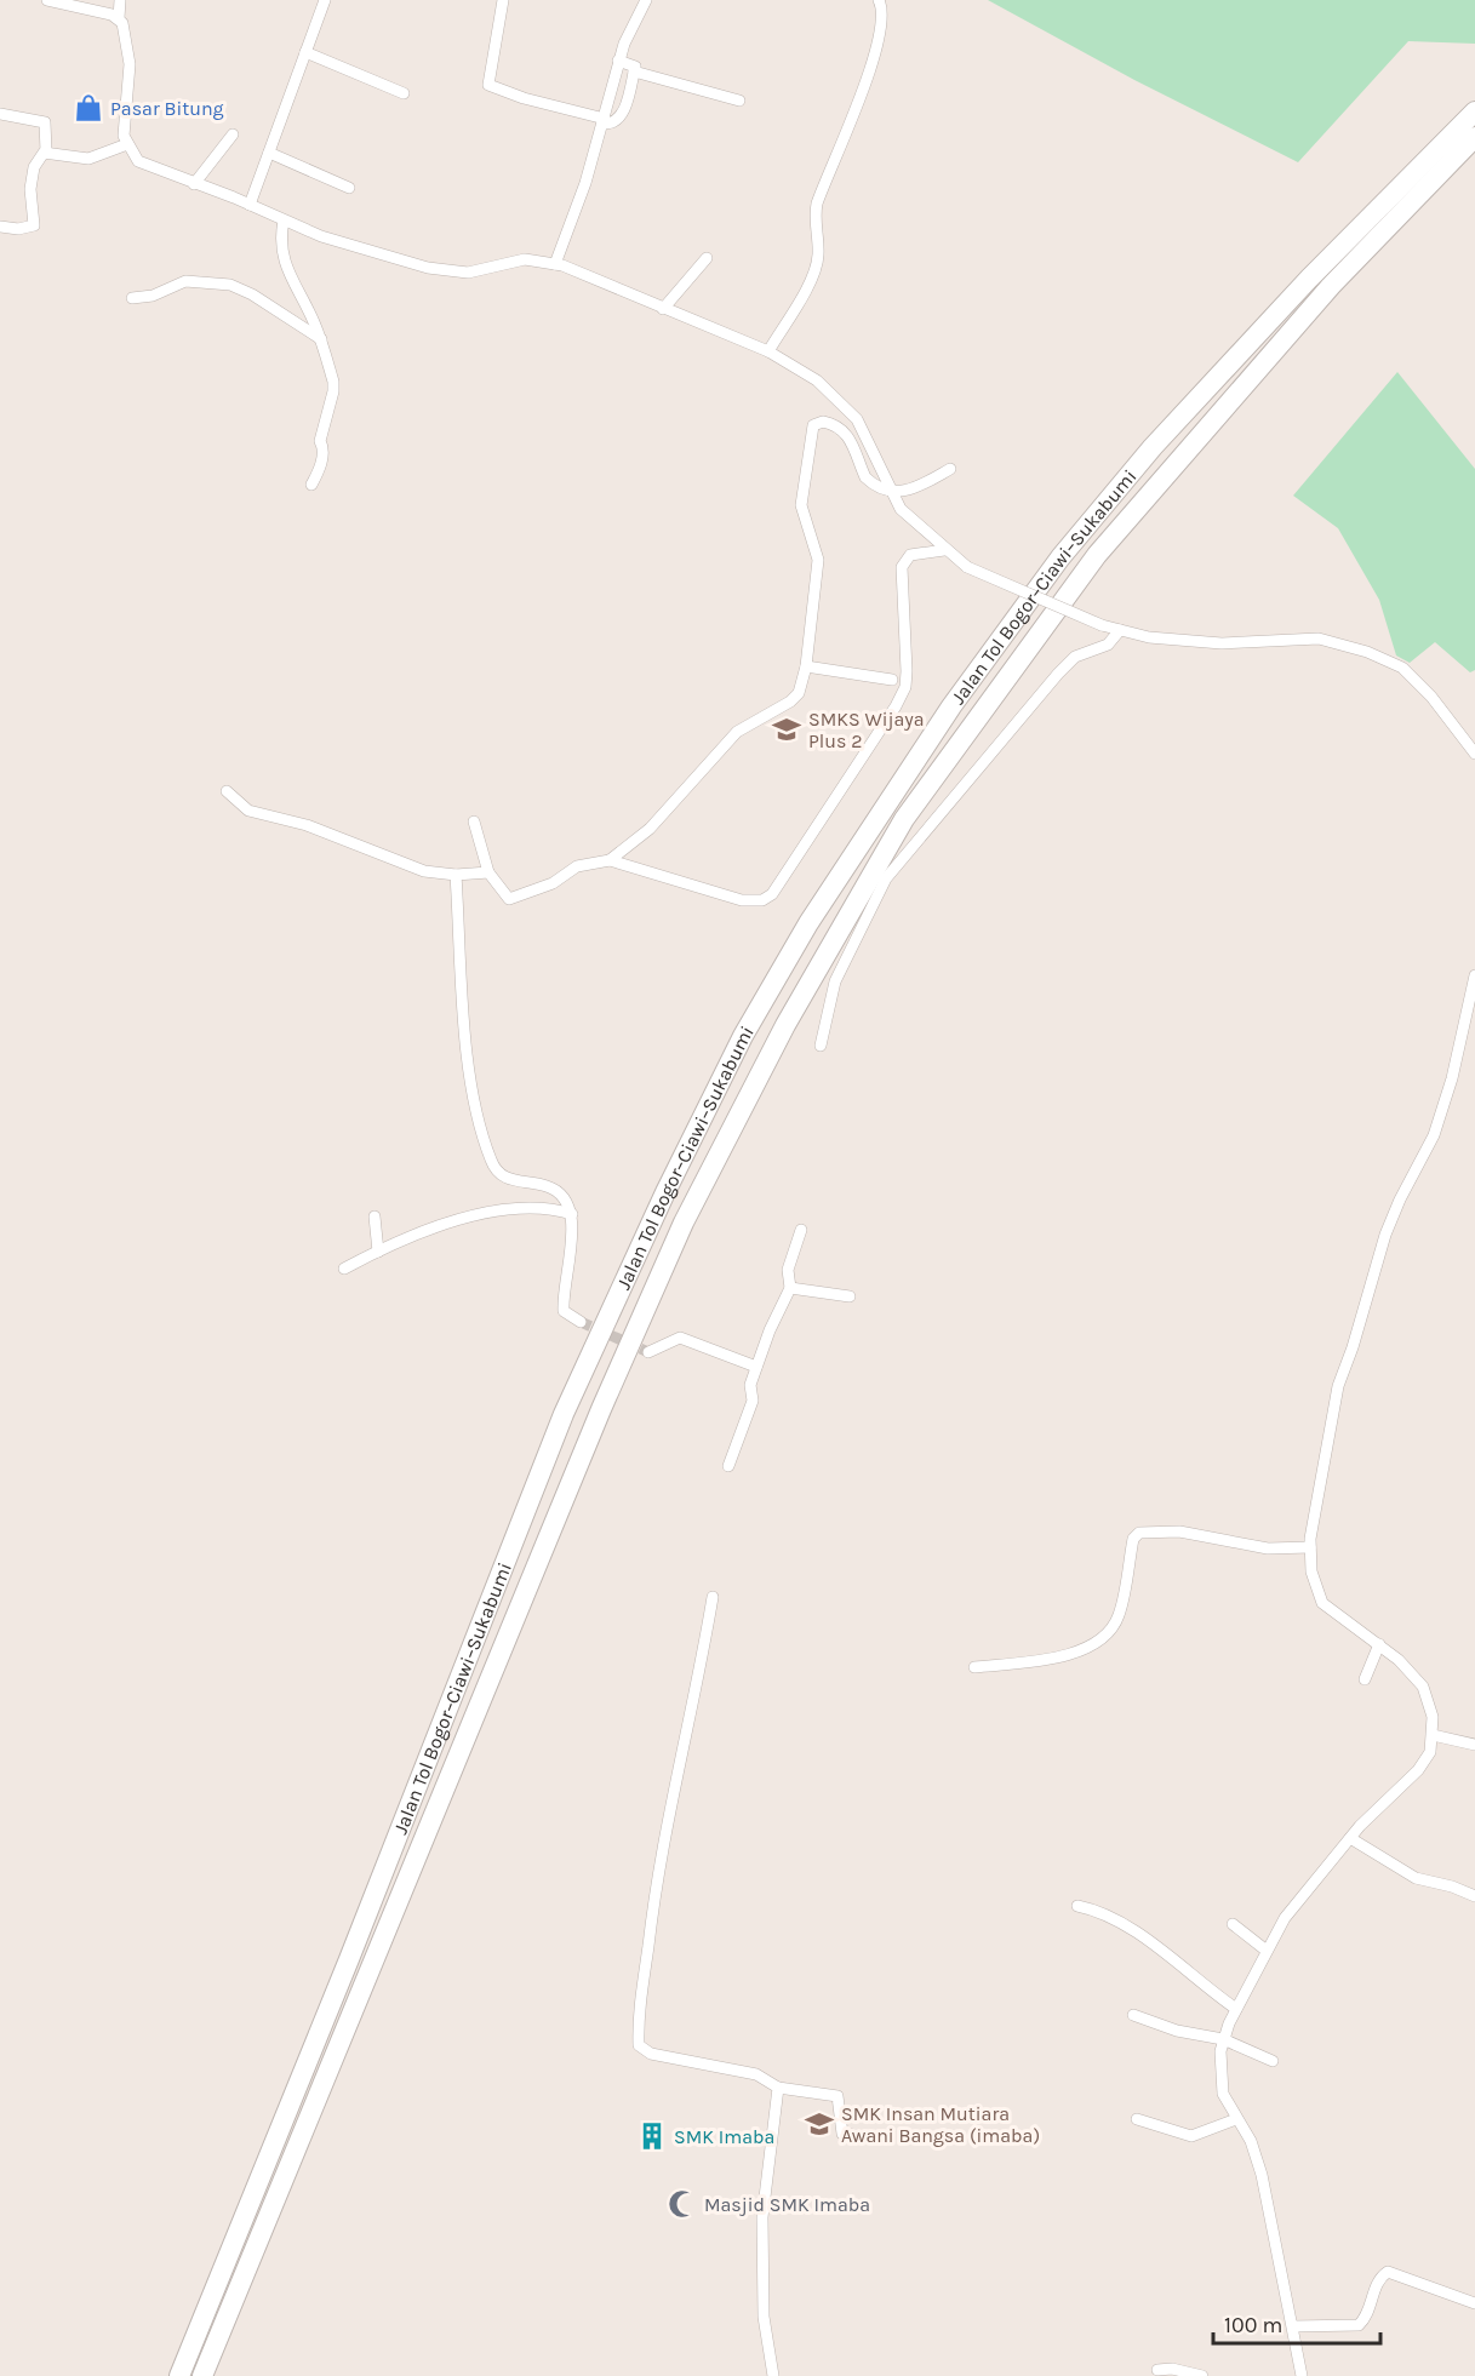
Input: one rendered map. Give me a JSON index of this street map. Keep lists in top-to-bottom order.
{
  "streets": {
    "highway": ["Jalan Tol Bogor–Ciawi–Sukabumi"]
  },
  "places": {
    "shop": ["Pasar Bitung"],
    "school or university": ["SMKS Wijaya Plus 2", "SMK Insan Mutiara Awani Bangsa (imaba)"],
    "building": ["SMK Imaba"],
    "mosque": ["Masjid SMK Imaba"]
  },
  "scale_bar": "100 m"
}
